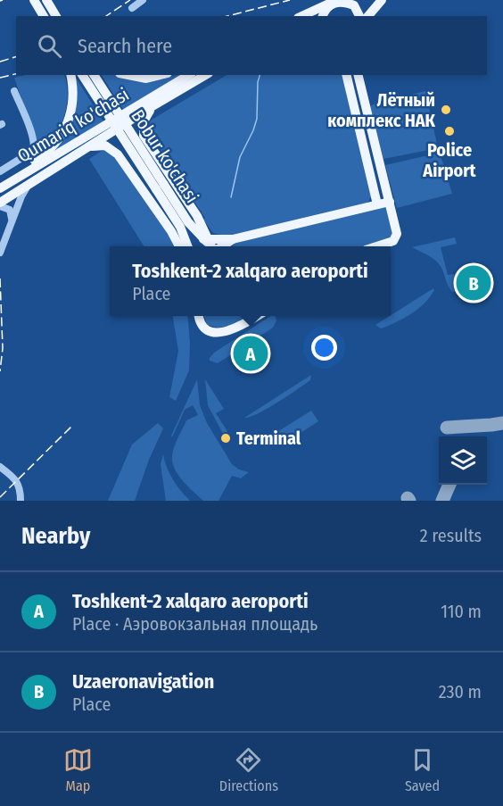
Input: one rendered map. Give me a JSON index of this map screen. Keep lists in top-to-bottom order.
{
  "streets": {
    "main road": ["Qumariq ko'chasi", "Bobur ko'chasi"]
  },
  "places": ["Лётный комплекс НАК", "Police Airport", "Terminal"],
  "page": {
    "search": "Search here",
    "popup": ["Toshkent-2 xalqaro aeroporti", "Place"],
    "pins": ["B", "A"],
    "heading": ["Nearby", "2 results"],
    "list": [
      {
        "mark": "A",
        "name": "Toshkent-2 xalqaro aeroporti",
        "note": "Place · Аэровокзальная площадь",
        "value": "110 m"
      },
      {
        "mark": "B",
        "name": "Uzaeronavigation",
        "note": "Place",
        "value": "230 m"
      }
    ],
    "nav": ["Map", "Directions", "Saved"]
  }
}
